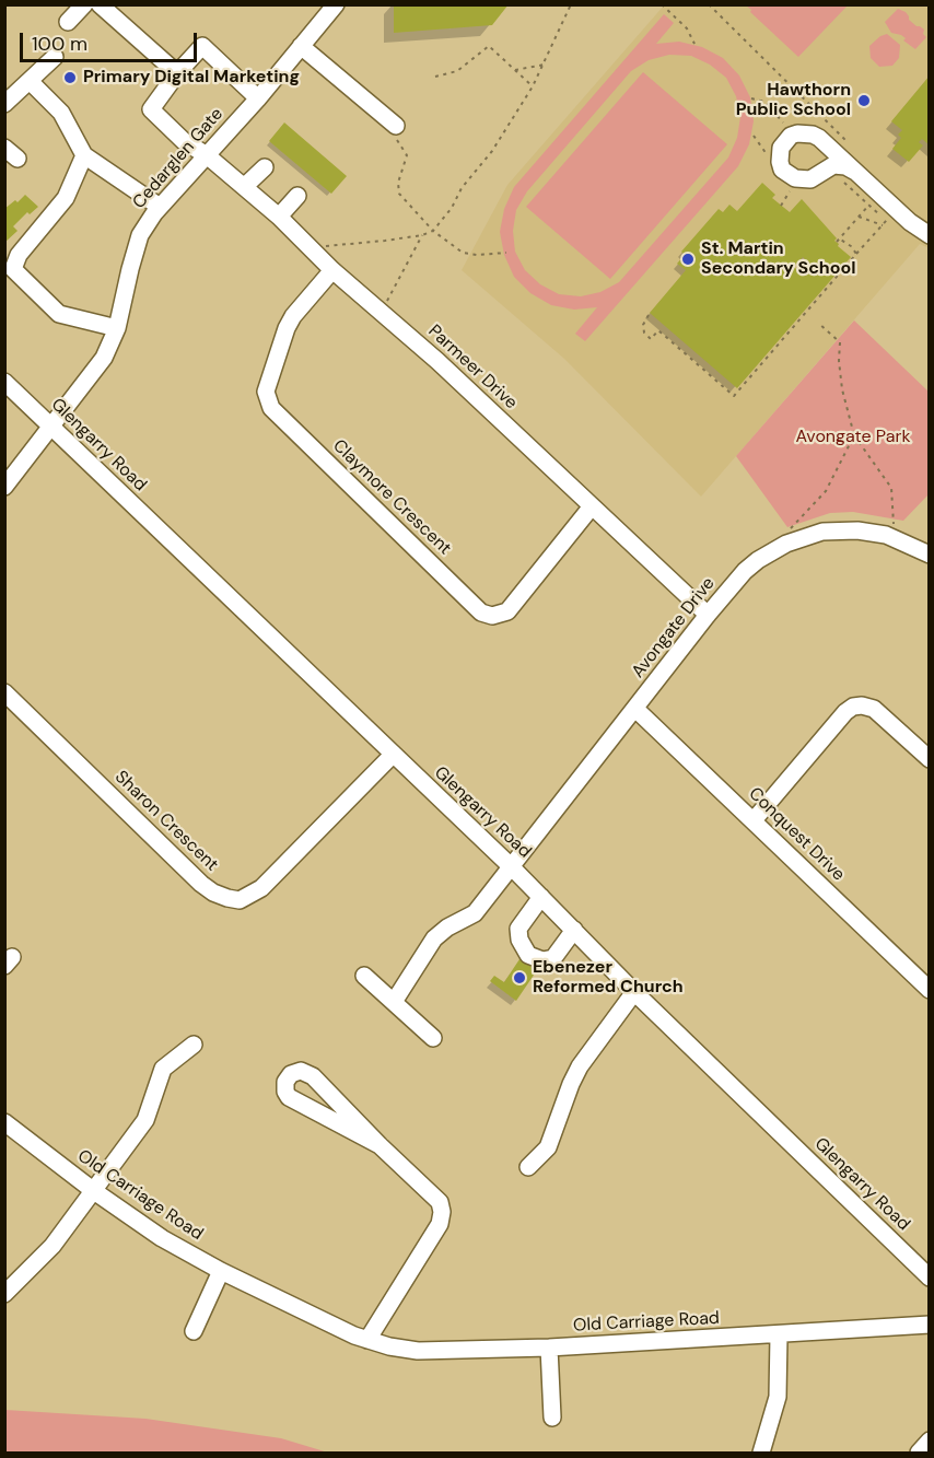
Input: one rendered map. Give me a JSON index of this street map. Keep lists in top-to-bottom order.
{
  "streets": {
    "street": [
      "Cedarglen Gate",
      "Parmeer Drive",
      "Glengarry Road",
      "Claymore Crescent",
      "Avongate Drive",
      "Sharon Crescent",
      "Conquest Drive",
      "Old Carriage Road"
    ]
  },
  "crossings": [
    ["Cedarglen Gate", "Parmeer Drive"],
    ["Cedarglen Gate", "Glengarry Road"],
    ["Parmeer Drive", "Claymore Crescent"],
    ["Parmeer Drive", "Avongate Drive"],
    ["Glengarry Road", "Avongate Drive"],
    ["Glengarry Road", "Sharon Crescent"],
    ["Avongate Drive", "Conquest Drive"]
  ],
  "parks": ["Avongate Park"],
  "places": [
    "Primary Digital Marketing",
    "Hawthorn Public School",
    "St. Martin Secondary School",
    "Ebenezer Reformed Church"
  ],
  "scale_bar": "100 m"
}
